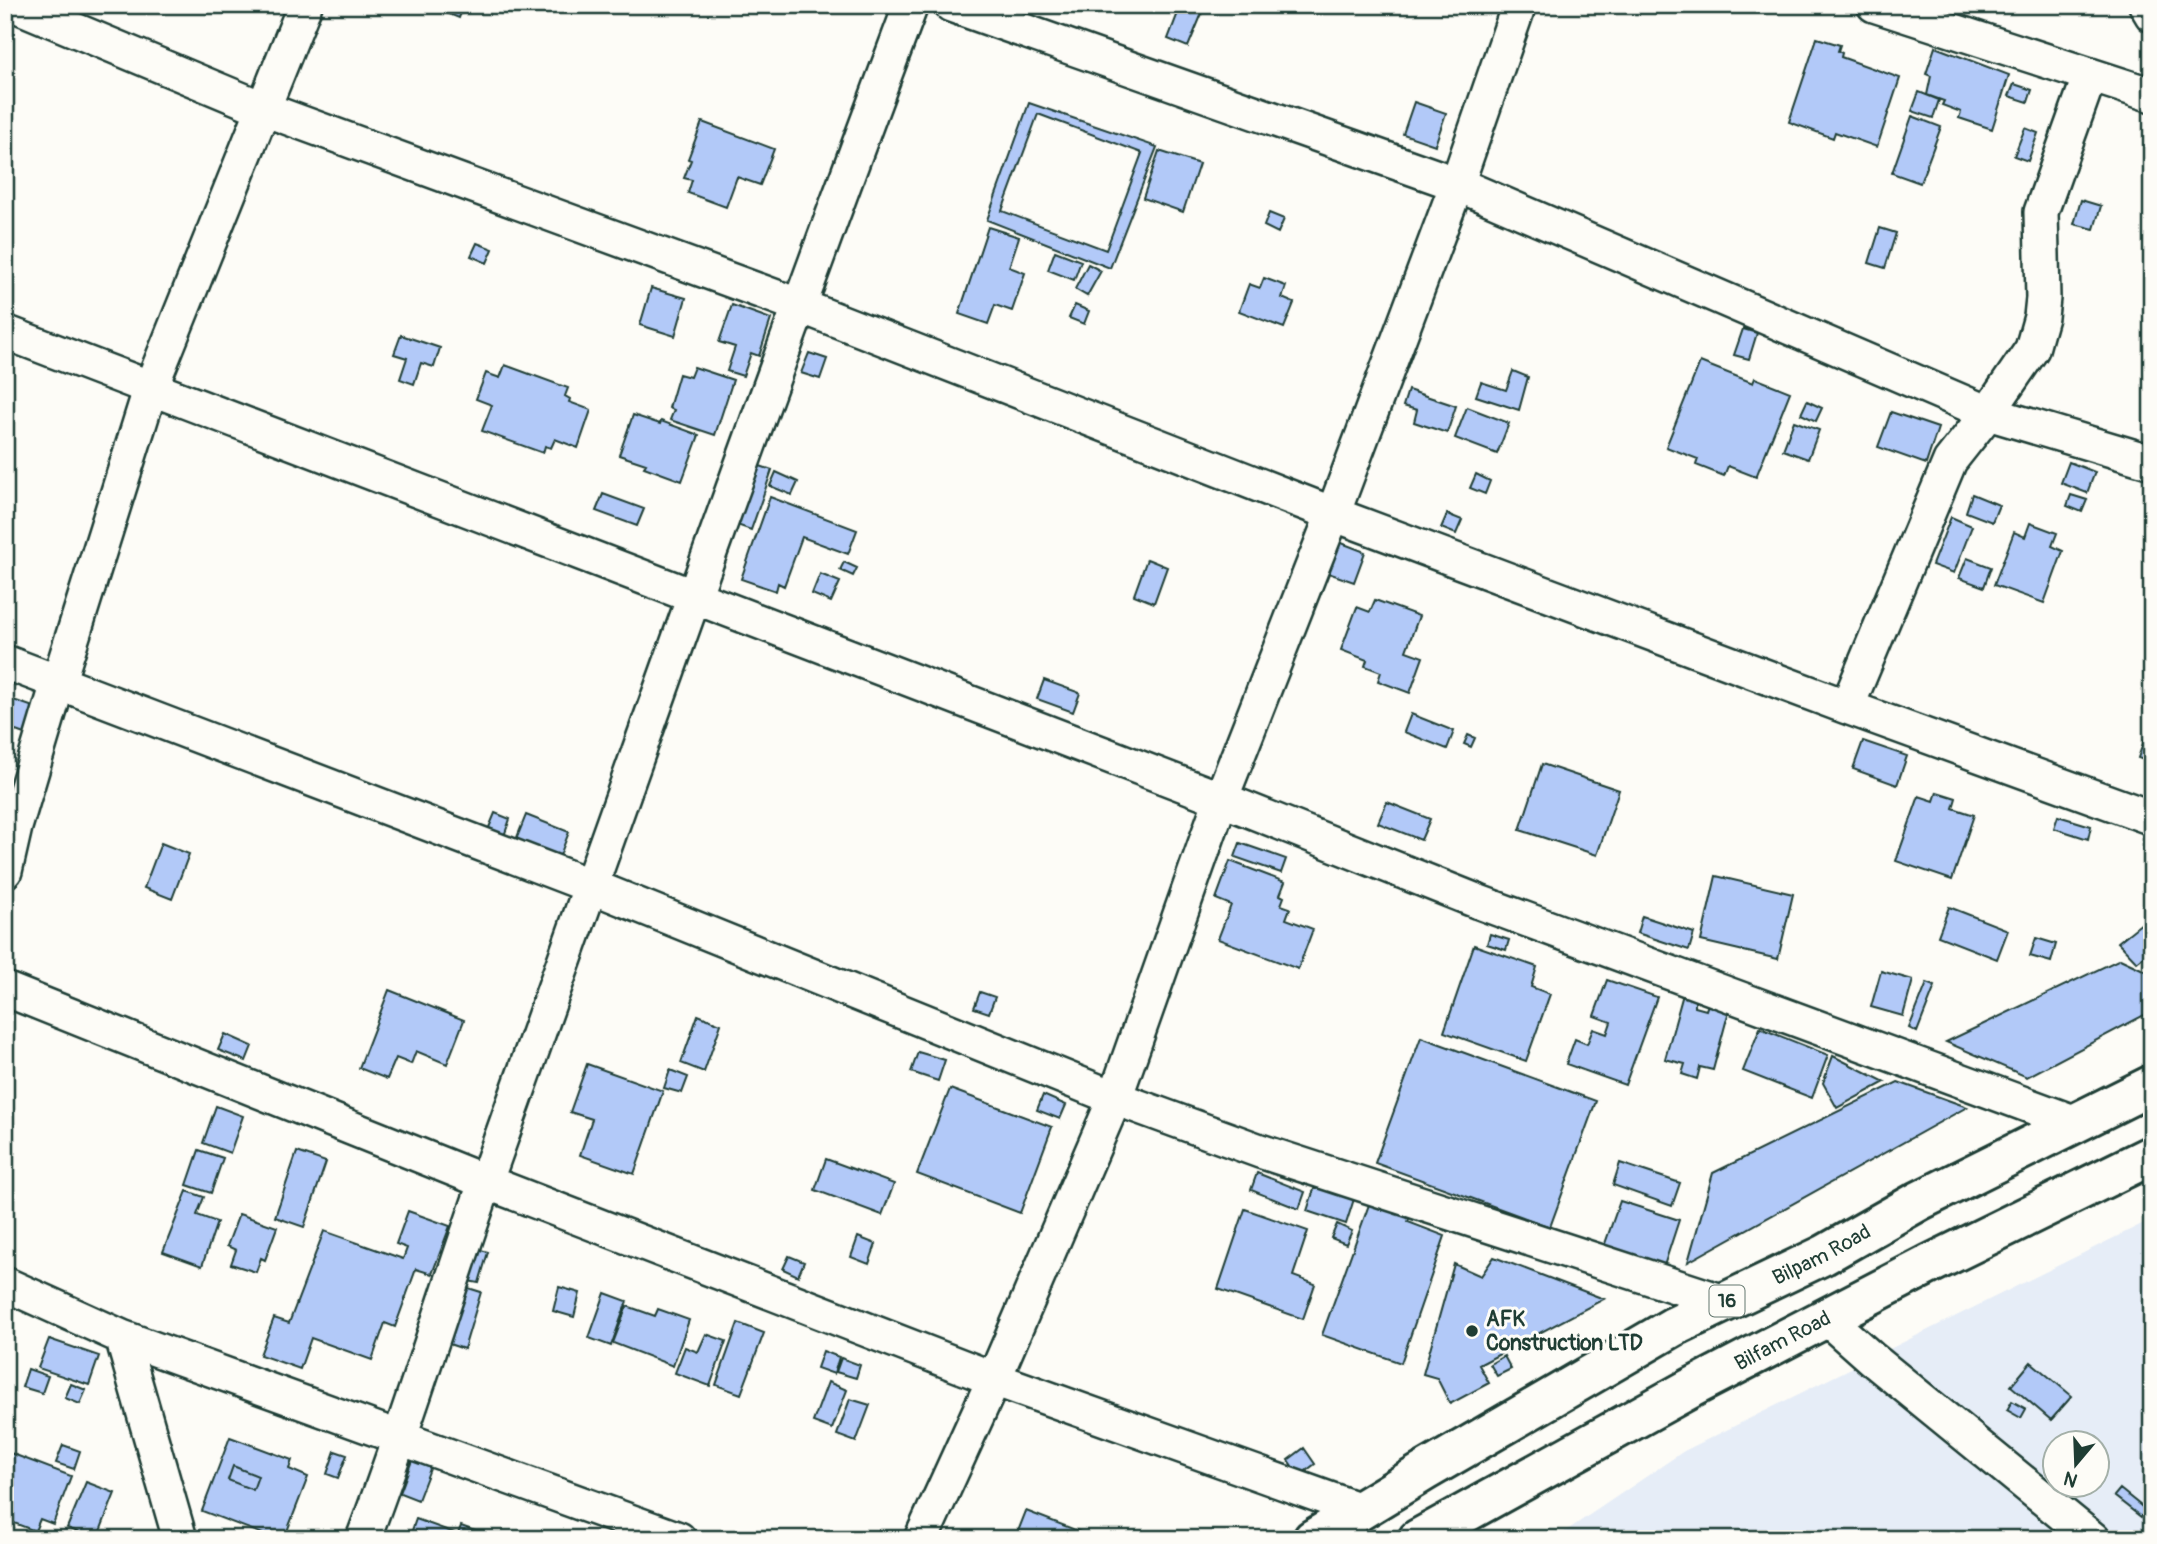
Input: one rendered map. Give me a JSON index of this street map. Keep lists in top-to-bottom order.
{
  "streets": {
    "main road": ["Bilpam Road", "16", "Bilfam Road"]
  },
  "places": ["AFK Construction LTD"],
  "north": "bottom"
}
